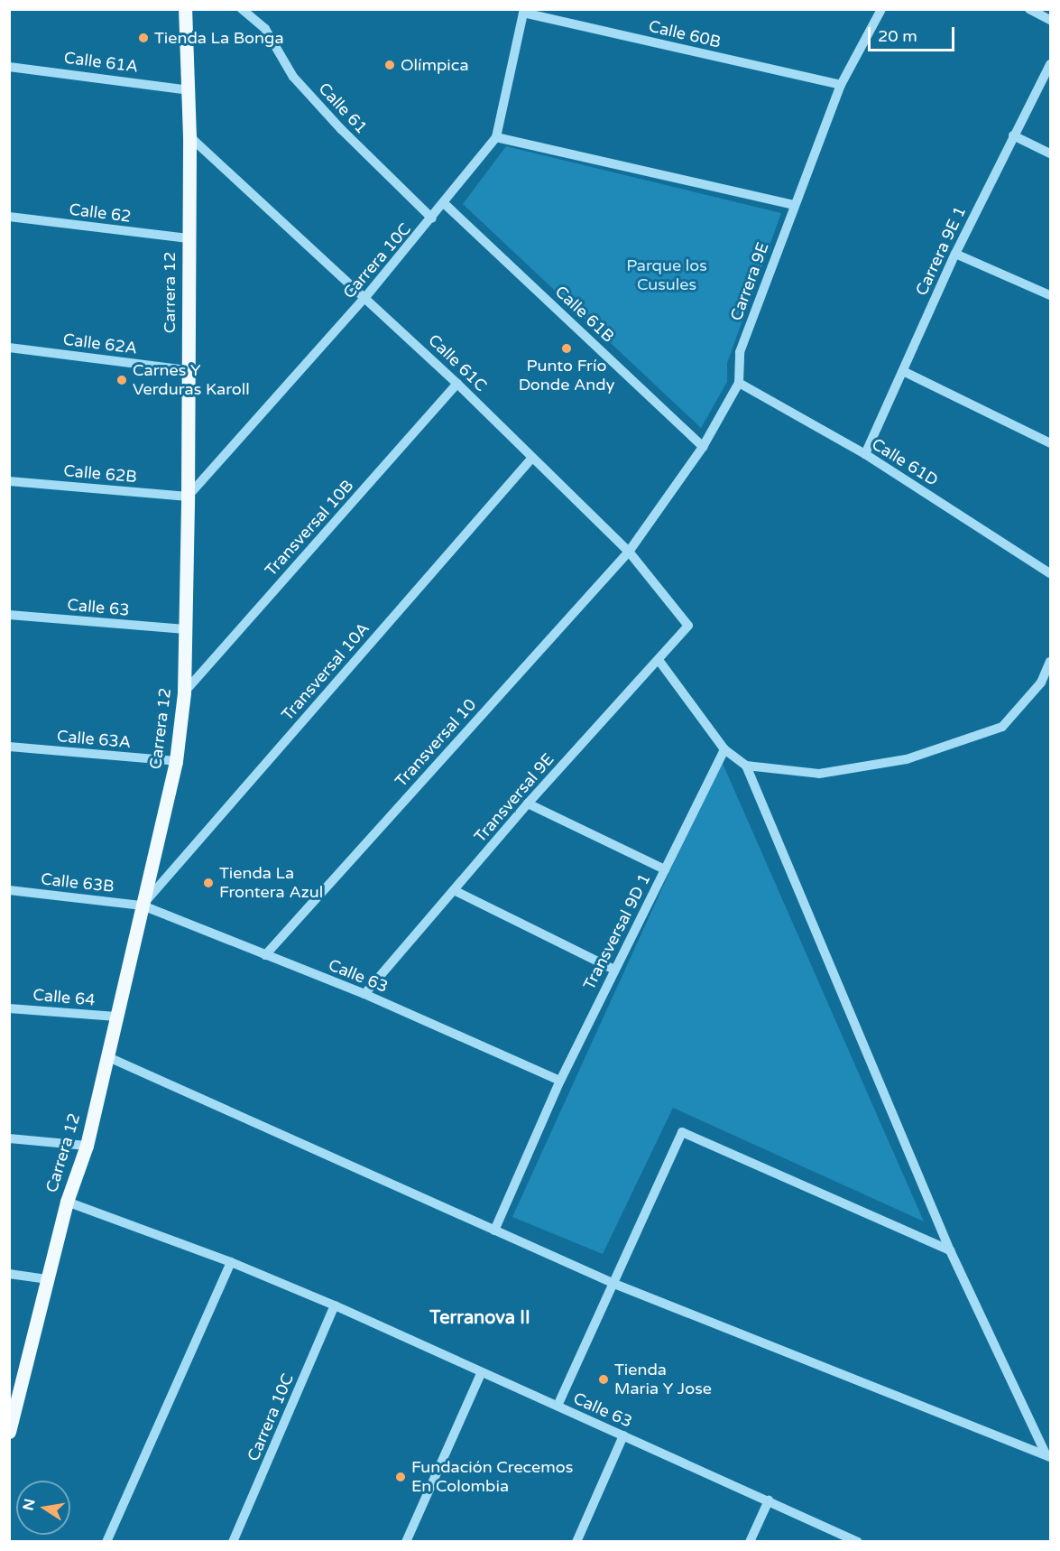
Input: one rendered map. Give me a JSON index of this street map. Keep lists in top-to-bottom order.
{
  "streets": {
    "main road": ["Carrera 12"],
    "street": [
      "Calle 60B",
      "Calle 61A",
      "Calle 61",
      "Calle 62",
      "Carrera 9E 1",
      "Carrera 10C",
      "Carrera 9E",
      "Calle 61B",
      "Calle 62A",
      "Calle 61C",
      "Calle 61D",
      "Calle 62B",
      "Transversal 10B",
      "Calle 63",
      "Transversal 10A",
      "Calle 63A",
      "Transversal 10",
      "Transversal 9E",
      "Calle 63B",
      "Transversal 9D 1",
      "Calle 64"
    ]
  },
  "crossings": [
    ["Calle 60B", "Carrera 10C"],
    ["Calle 60B", "Carrera 9E"],
    ["Calle 61A", "Carrera 12"],
    ["Calle 61", "Carrera 10C"],
    ["Calle 62", "Carrera 12"],
    ["Carrera 9E 1", "Calle 61D"],
    ["Carrera 10C", "Carrera 12"],
    ["Carrera 10C", "Calle 61B"],
    ["Carrera 10C", "Calle 61C"],
    ["Carrera 10C", "Calle 62B"],
    ["Carrera 10C", "Calle 63"],
    ["Carrera 9E", "Calle 61B"],
    ["Carrera 9E", "Calle 61C"],
    ["Carrera 9E", "Calle 61D"],
    ["Carrera 9E", "Transversal 10"],
    ["Carrera 12", "Calle 62A"],
    ["Carrera 12", "Calle 61C"],
    ["Carrera 12", "Calle 62B"],
    ["Carrera 12", "Transversal 10B"],
    ["Carrera 12", "Calle 63"],
    ["Carrera 12", "Transversal 10A"],
    ["Carrera 12", "Calle 63A"],
    ["Carrera 12", "Calle 63B"],
    ["Carrera 12", "Calle 64"],
    ["Calle 61C", "Transversal 10B"],
    ["Calle 61C", "Transversal 10A"],
    ["Calle 61C", "Transversal 10"],
    ["Calle 61C", "Transversal 9E"],
    ["Calle 63", "Transversal 10A"],
    ["Calle 63", "Transversal 10"],
    ["Calle 63", "Transversal 9E"],
    ["Calle 63", "Calle 63B"],
    ["Calle 63", "Transversal 9D 1"],
    ["Transversal 10A", "Calle 63B"]
  ],
  "districts": ["Terranova II"],
  "parks": ["Parque los Cusules"],
  "places": [
    "Tienda La Bonga",
    "Olímpica",
    "Punto Frío Donde Andy",
    "Carnes Y Verduras Karoll",
    "Tienda La Frontera Azul",
    "Tienda Maria Y Jose",
    "Fundación Crecemos En Colombia"
  ],
  "scale_bar": "20 m",
  "north": "left"
}
